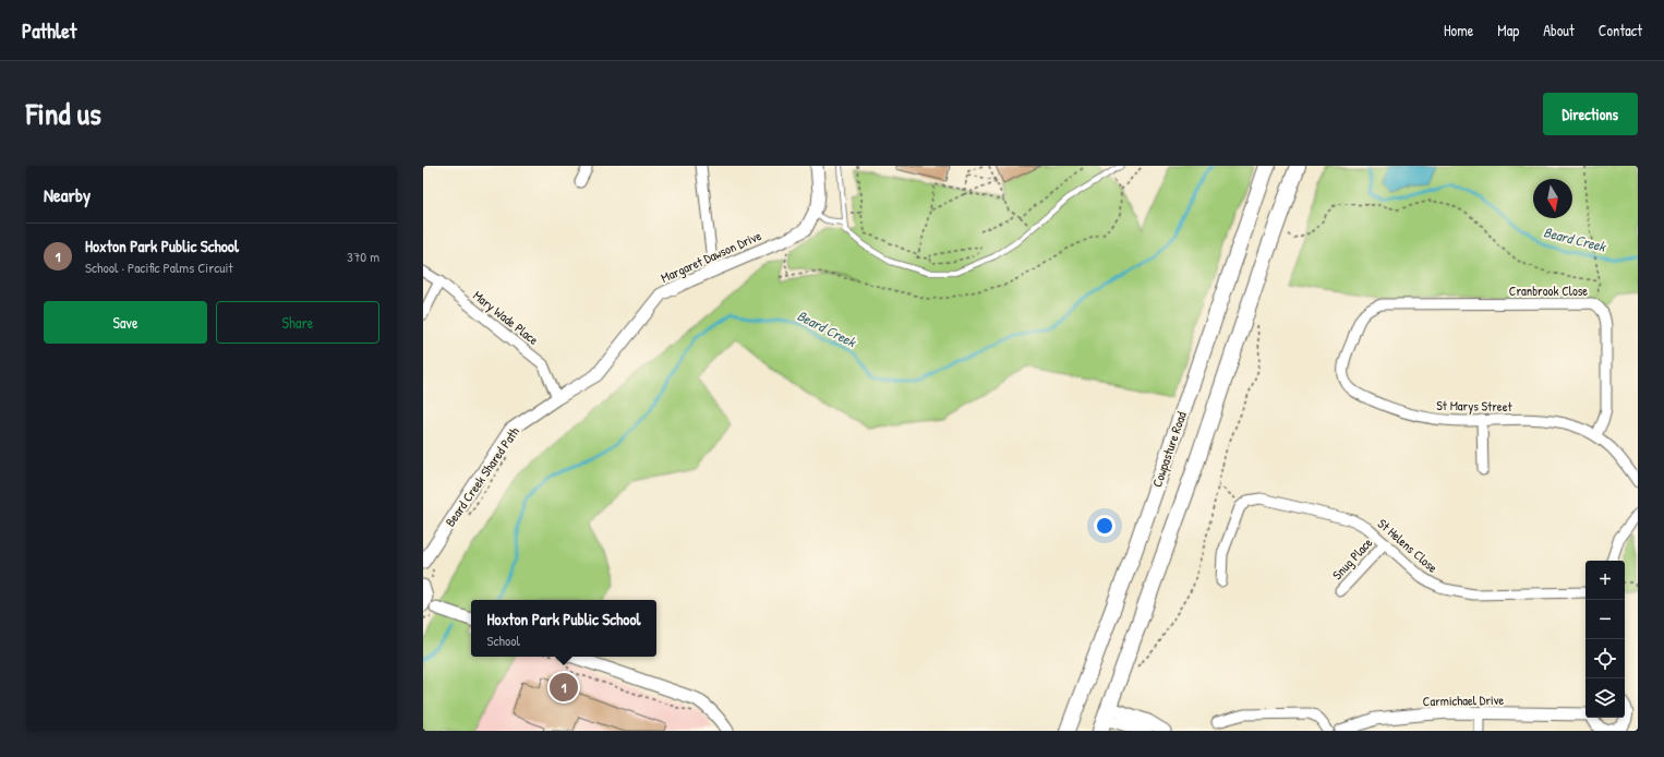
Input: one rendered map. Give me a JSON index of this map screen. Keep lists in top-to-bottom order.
{
  "streets": {
    "main road": ["Cowpasture Road"],
    "street": [
      "Margaret Dawson Drive",
      "Cranbrook Close",
      "Mary Wade Place",
      "St Marys Street",
      "St Helens Close",
      "Snug Place",
      "Carmichael Drive"
    ],
    "path": ["Beard Creek Shared Path"]
  },
  "crossings": [
    ["Margaret Dawson Drive", "Mary Wade Place"],
    ["Cranbrook Close", "St Marys Street"],
    ["St Helens Close", "Snug Place"]
  ],
  "water": ["Beard Creek"],
  "north": "bottom",
  "page": {
    "header": "Pathlet",
    "nav": [
      "Home",
      "Map",
      "About",
      "Contact"
    ],
    "title": "Find us",
    "buttons": [
      "Directions",
      ["Save", "Share"]
    ],
    "heading": "Nearby",
    "list": [
      {
        "mark": "1",
        "name": "Hoxton Park Public School",
        "note": "School · Pacific Palms Circuit",
        "value": "370 m"
      }
    ],
    "map_buttons": ["+", "−"],
    "popup": ["Hoxton Park Public School", "School"],
    "pins": "1"
  }
}
